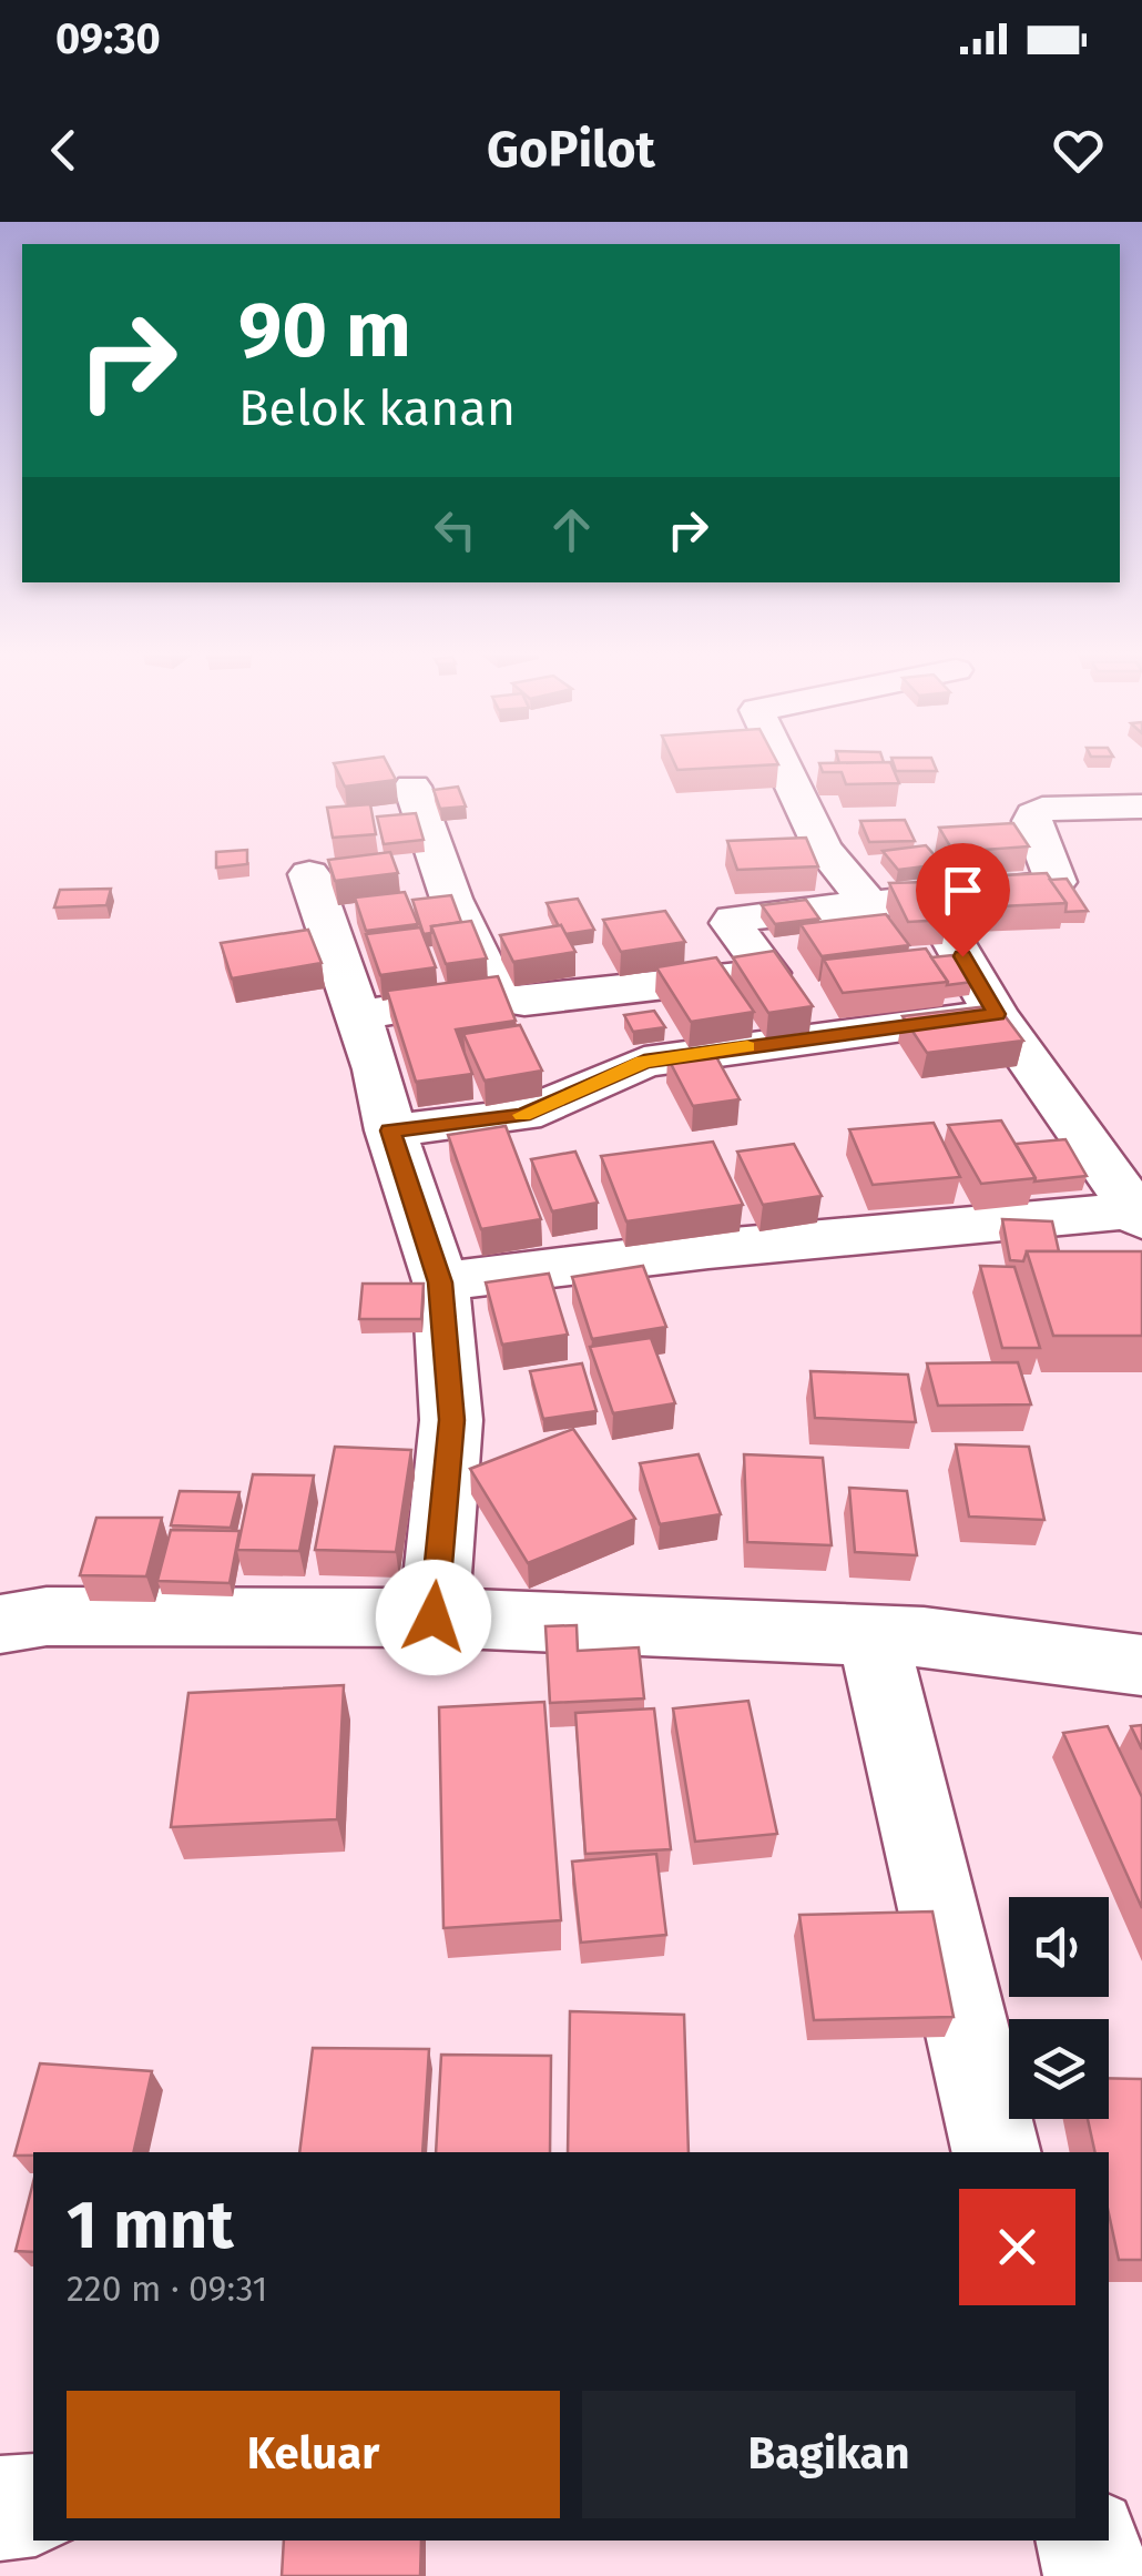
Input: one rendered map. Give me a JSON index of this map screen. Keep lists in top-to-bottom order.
{
  "page": {
    "status": "09:30",
    "header": "GoPilot",
    "turn": ["90 m", "Belok kanan"],
    "heading": ["1 mnt", "220 m · 09:31"],
    "buttons": ["Keluar", "Bagikan"]
  }
}
